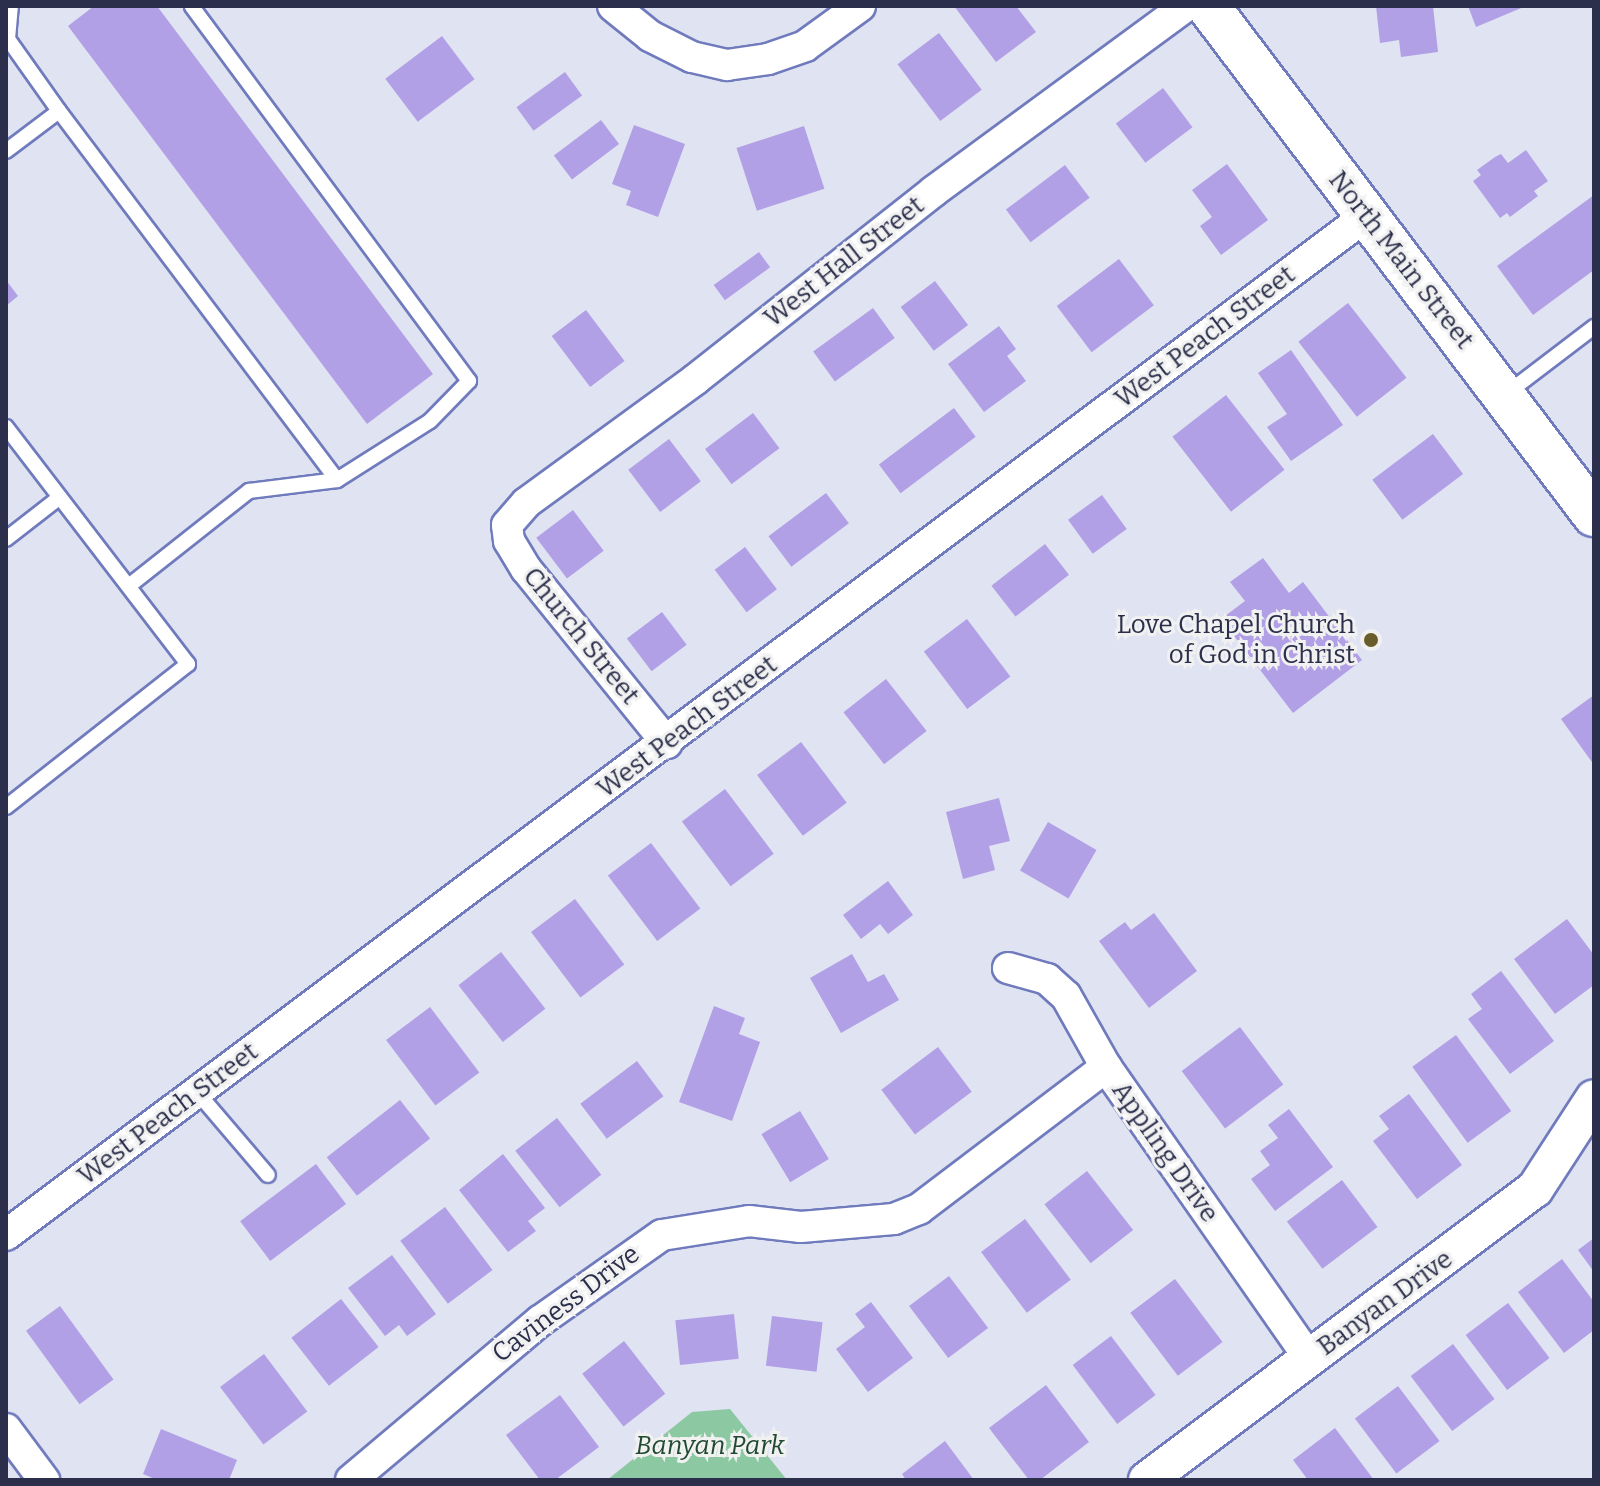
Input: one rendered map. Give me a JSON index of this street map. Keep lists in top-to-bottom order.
{
  "streets": {
    "main road": ["North Main Street"],
    "street": [
      "West Hall Street",
      "West Peach Street",
      "Church Street",
      "Appling Drive",
      "Banyan Drive",
      "Caviness Drive"
    ]
  },
  "crossings": [
    ["North Main Street", "West Peach Street"],
    ["West Hall Street", "Church Street"],
    ["West Peach Street", "Church Street"],
    ["Appling Drive", "Banyan Drive"],
    ["Appling Drive", "Caviness Drive"]
  ],
  "parks": ["Banyan Park"],
  "places": ["Love Chapel Church of God in Christ"]
}
